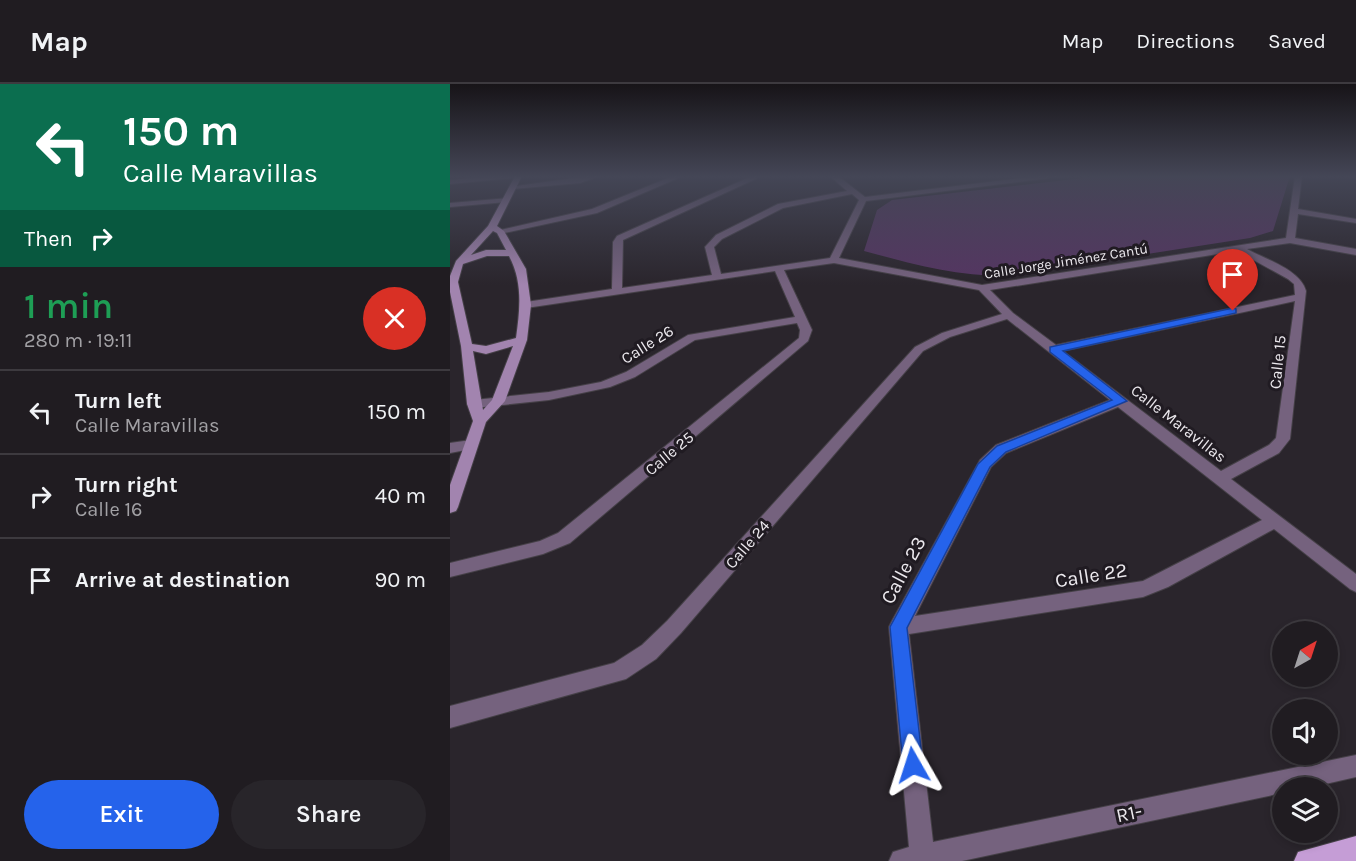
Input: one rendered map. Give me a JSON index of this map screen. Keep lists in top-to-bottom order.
{
  "streets": {
    "street": [
      "Calle Jorge Jiménez Cantú",
      "Calle 26",
      "Calle 15",
      "Calle Maravillas",
      "Calle 25",
      "Calle 24",
      "Calle 23",
      "Calle 22",
      "R1-"
    ]
  },
  "crossings": [
    ["Calle Jorge Jiménez Cantú", "Calle Maravillas"],
    ["Calle 26", "Calle 25"],
    ["Calle 15", "Calle Maravillas"],
    ["Calle Maravillas", "Calle 24"],
    ["Calle Maravillas", "Calle 23"],
    ["Calle Maravillas", "Calle 22"],
    ["Calle 23", "Calle 22"],
    ["Calle 23", "R1-"]
  ],
  "north": "top right",
  "page": {
    "header": "Map",
    "nav": ["Map", "Directions", "Saved"],
    "turn": ["150 m", "Calle Maravillas"],
    "then": "Then",
    "heading": ["1 min", "280 m · 19:11"],
    "list": [
      {
        "name": "Turn left",
        "note": "Calle Maravillas",
        "value": "150 m"
      },
      {
        "name": "Turn right",
        "note": "Calle 16",
        "value": "40 m"
      },
      {
        "name": "Arrive at destination",
        "value": "90 m"
      }
    ],
    "buttons": ["Exit", "Share"]
  }
}
